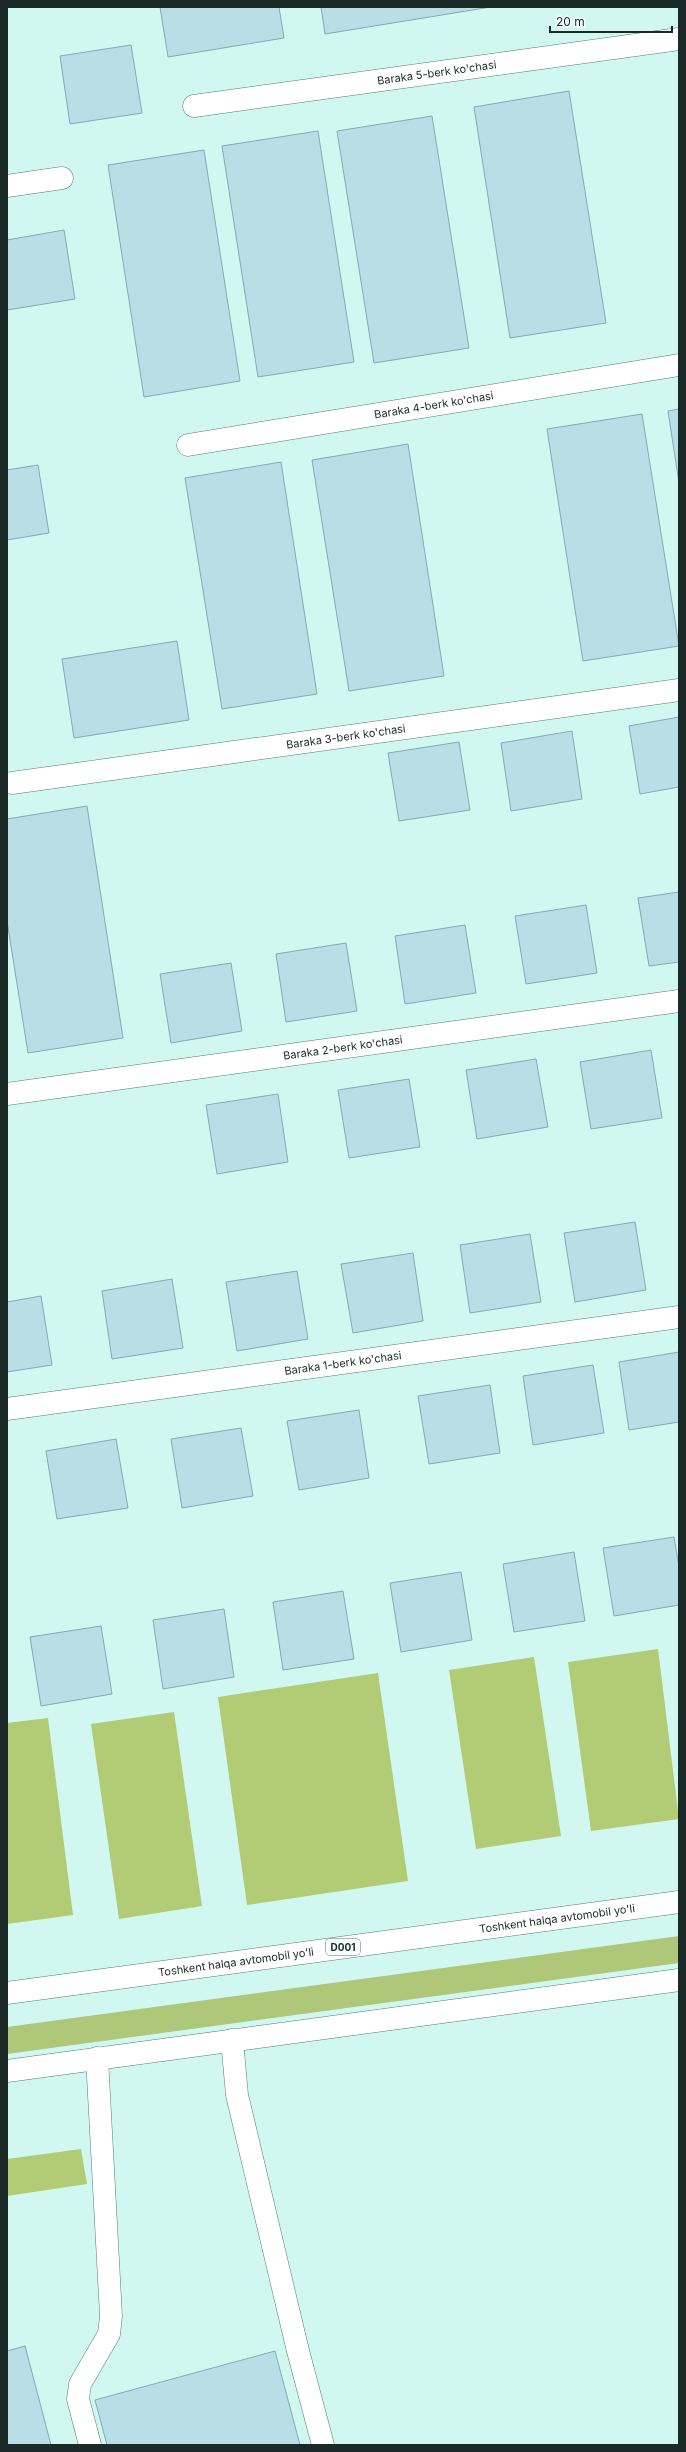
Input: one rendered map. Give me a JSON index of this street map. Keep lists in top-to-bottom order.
{
  "streets": {
    "main road": [
      "Baraka 5-berk ko'chasi",
      "Baraka 4-berk ko'chasi",
      "Baraka 3-berk ko'chasi",
      "Baraka 2-berk ko'chasi",
      "Baraka 1-berk ko'chasi",
      "Toshkent halqa avtomobil yo'li",
      "D001"
    ]
  },
  "scale_bar": "20 m"
}
